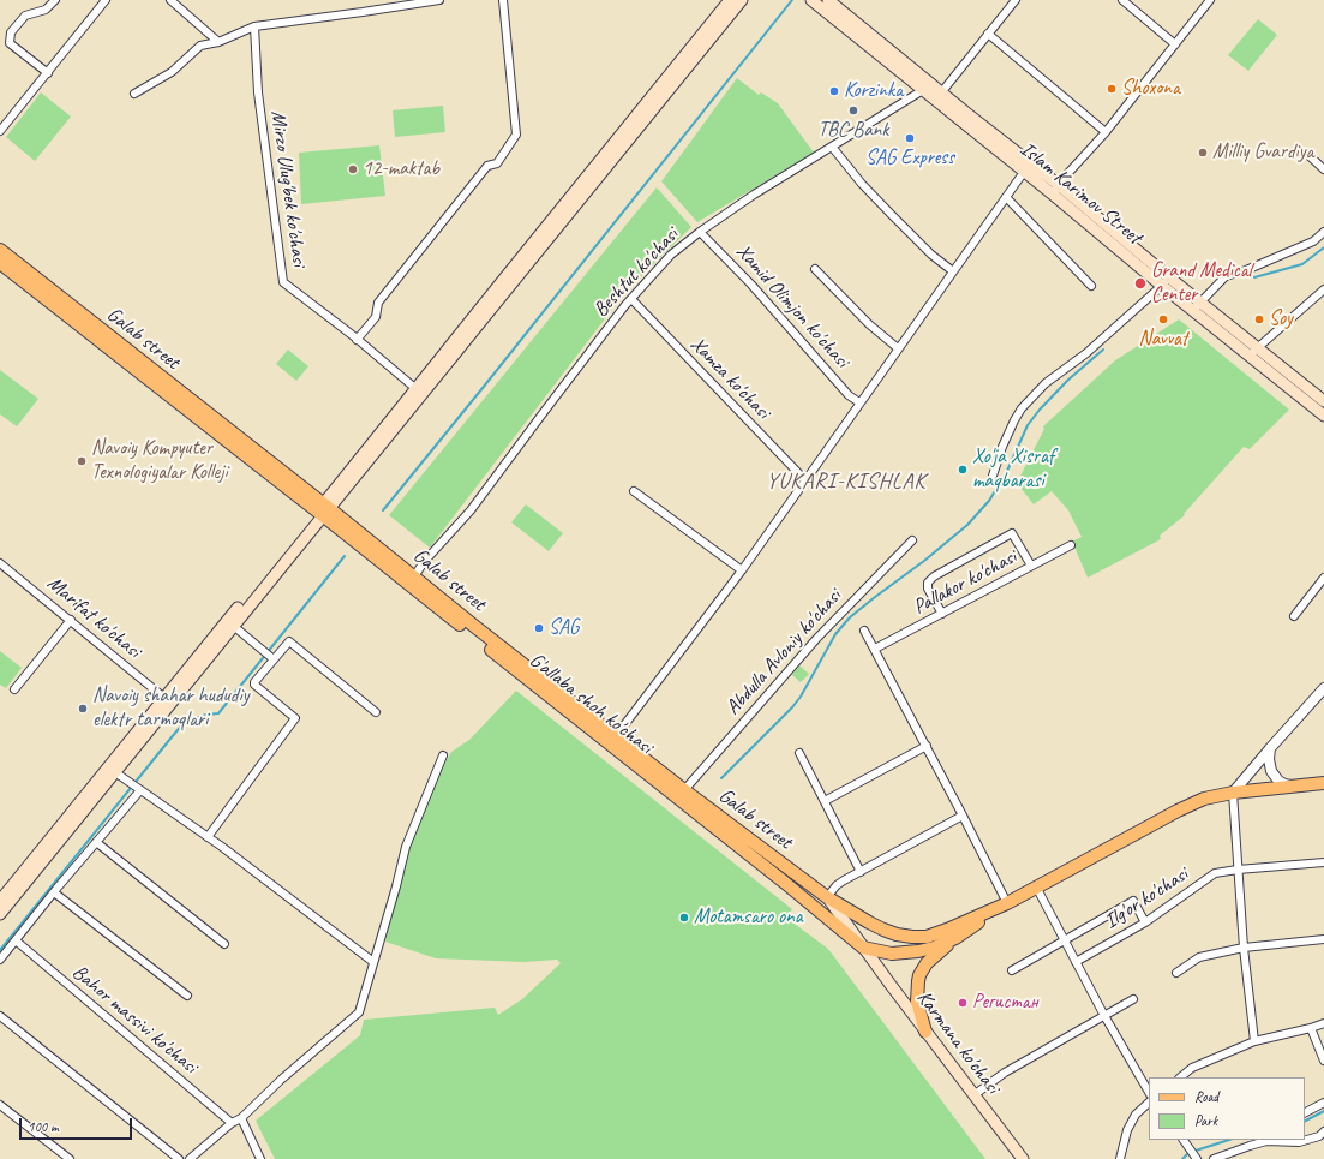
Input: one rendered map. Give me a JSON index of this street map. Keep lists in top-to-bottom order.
{
  "streets": {
    "main road": [
      "Islam Karimov Street",
      "Galab street",
      "G'allaba shoh ko'chasi",
      "Karmana ko'chasi"
    ],
    "street": [
      "Mirzo Ulug'bek ko'chasi",
      "Beshtut ko'chasi",
      "Xamid Olimjon ko'chasi",
      "Xamza ko'chasi",
      "Pallakor ko'chasi",
      "Marifat ko'chasi",
      "Abdulla Avloniy ko'chasi",
      "Ilg'or ko'chasi",
      "Bahor massivi ko'chasi"
    ]
  },
  "crossings": [
    ["Islam Karimov Street", "Beshtut ko'chasi"],
    ["Beshtut ko'chasi", "Xamid Olimjon ko'chasi"],
    ["Beshtut ko'chasi", "Galab street"],
    ["Beshtut ko'chasi", "Xamza ko'chasi"],
    ["Galab street", "Abdulla Avloniy ko'chasi"],
    ["Galab street", "G'allaba shoh ko'chasi"],
    ["Galab street", "Karmana ko'chasi"],
    ["G'allaba shoh ko'chasi", "Karmana ko'chasi"]
  ],
  "districts": ["YUKARI-KISHLAK"],
  "places": [
    "Shoxona",
    "Korzinka",
    "TBC Bank",
    "SAG Express",
    "Milliy Gvardiya",
    "12-maktab",
    "Grand Medical Center",
    "Navvat",
    "Soy",
    "Navoiy Kompyuter Texnologiyalar Kolleji",
    "Xo'ja Xisraf maqbarasi",
    "SAG",
    "Navoiy shahar hududiy elektr tarmoqlari",
    "Motamsaro ona",
    "Регистан"
  ],
  "legend": ["Road", "Park"],
  "scale_bar": "100 m"
}
